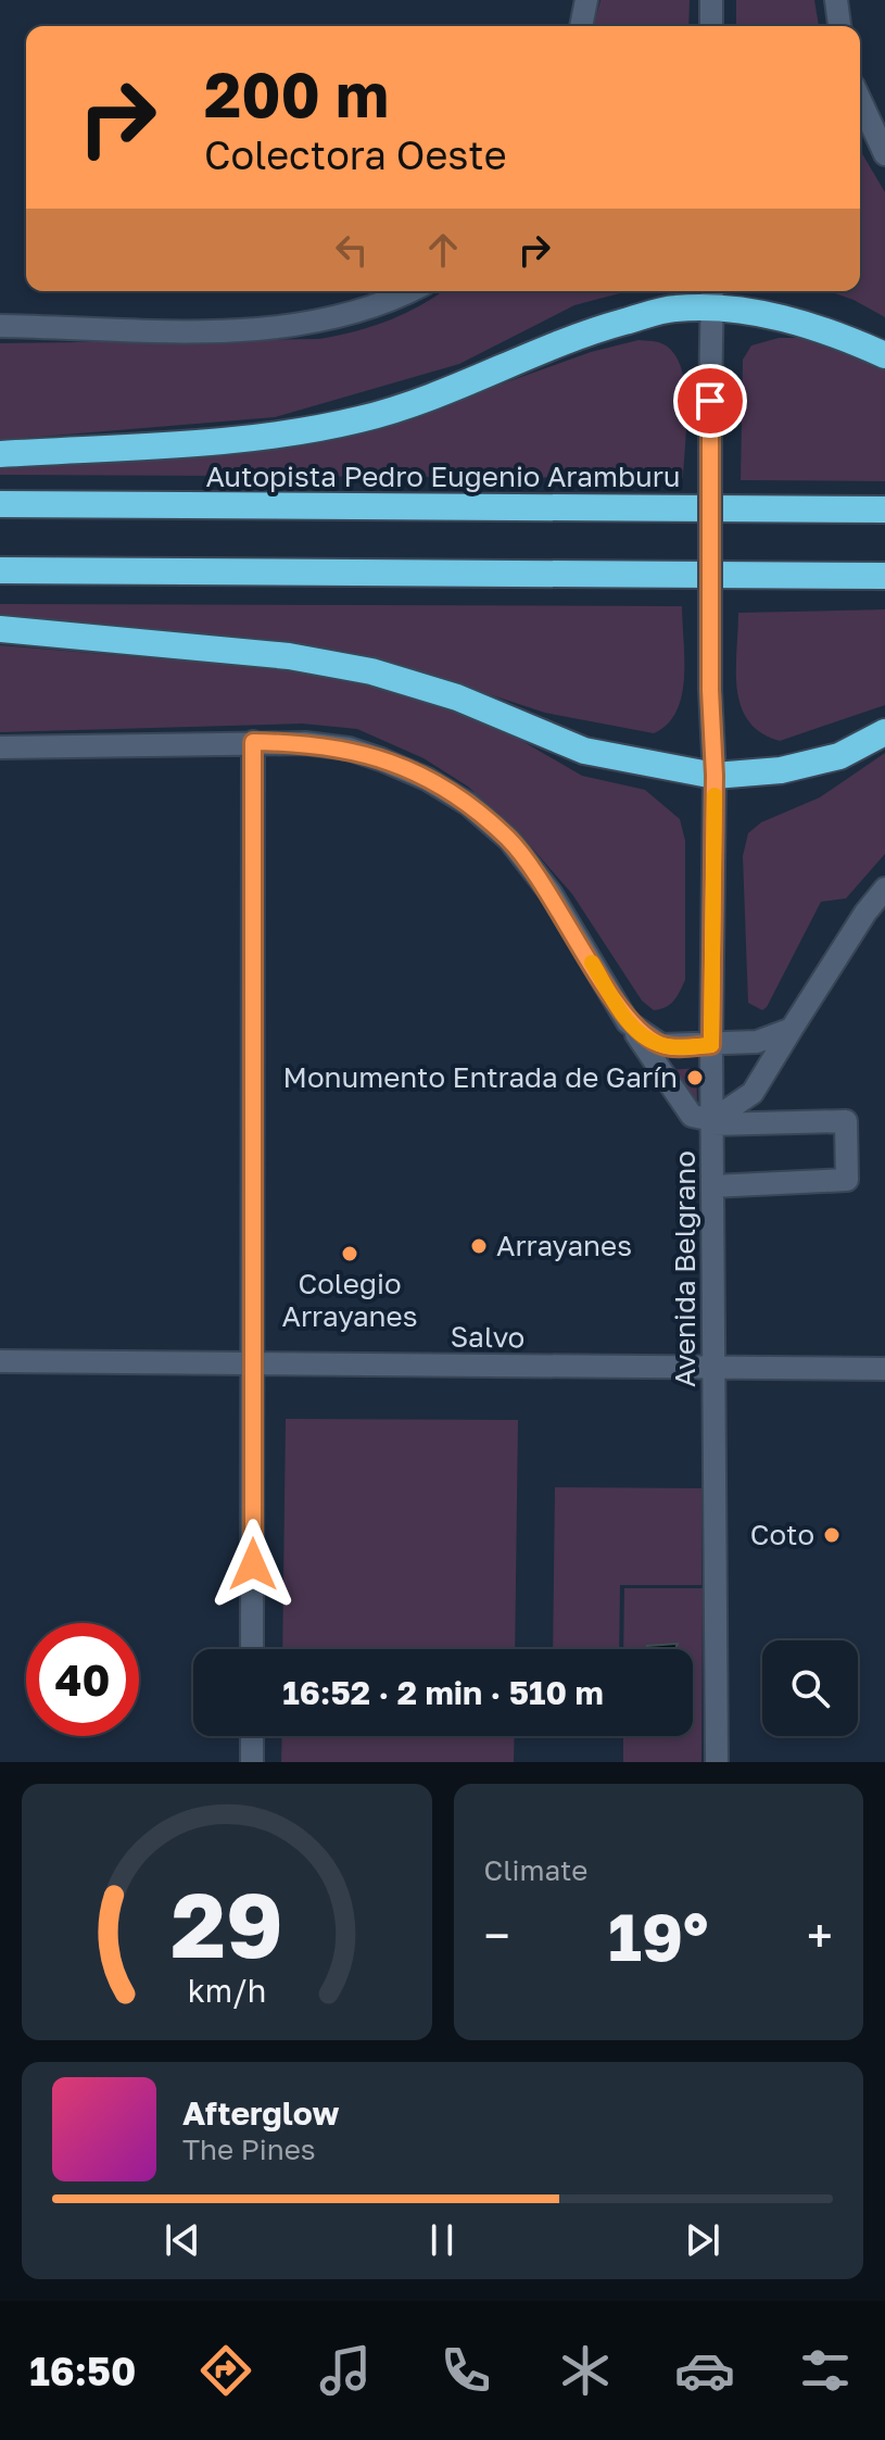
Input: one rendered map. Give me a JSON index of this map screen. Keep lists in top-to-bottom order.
{
  "streets": {
    "highway": ["Autopista Pedro Eugenio Aramburu"],
    "street": ["Avenida Belgrano", "Salvo"]
  },
  "crossings": [
    ["Avenida Belgrano", "Salvo"]
  ],
  "places": [
    "Monumento Entrada de Garín",
    "Arrayanes",
    "Colegio Arrayanes",
    "Coto"
  ],
  "page": {
    "turn": ["200 m", "Colectora Oeste"],
    "limit": "40",
    "trip": "16:52 · 2 min · 510 m",
    "tile": "Climate",
    "heat": ["−", "19°", "+"],
    "song": ["Afterglow", "The Pines"],
    "tabs": "16:50",
    "gauge": ["29", "km/h"]
  }
}
